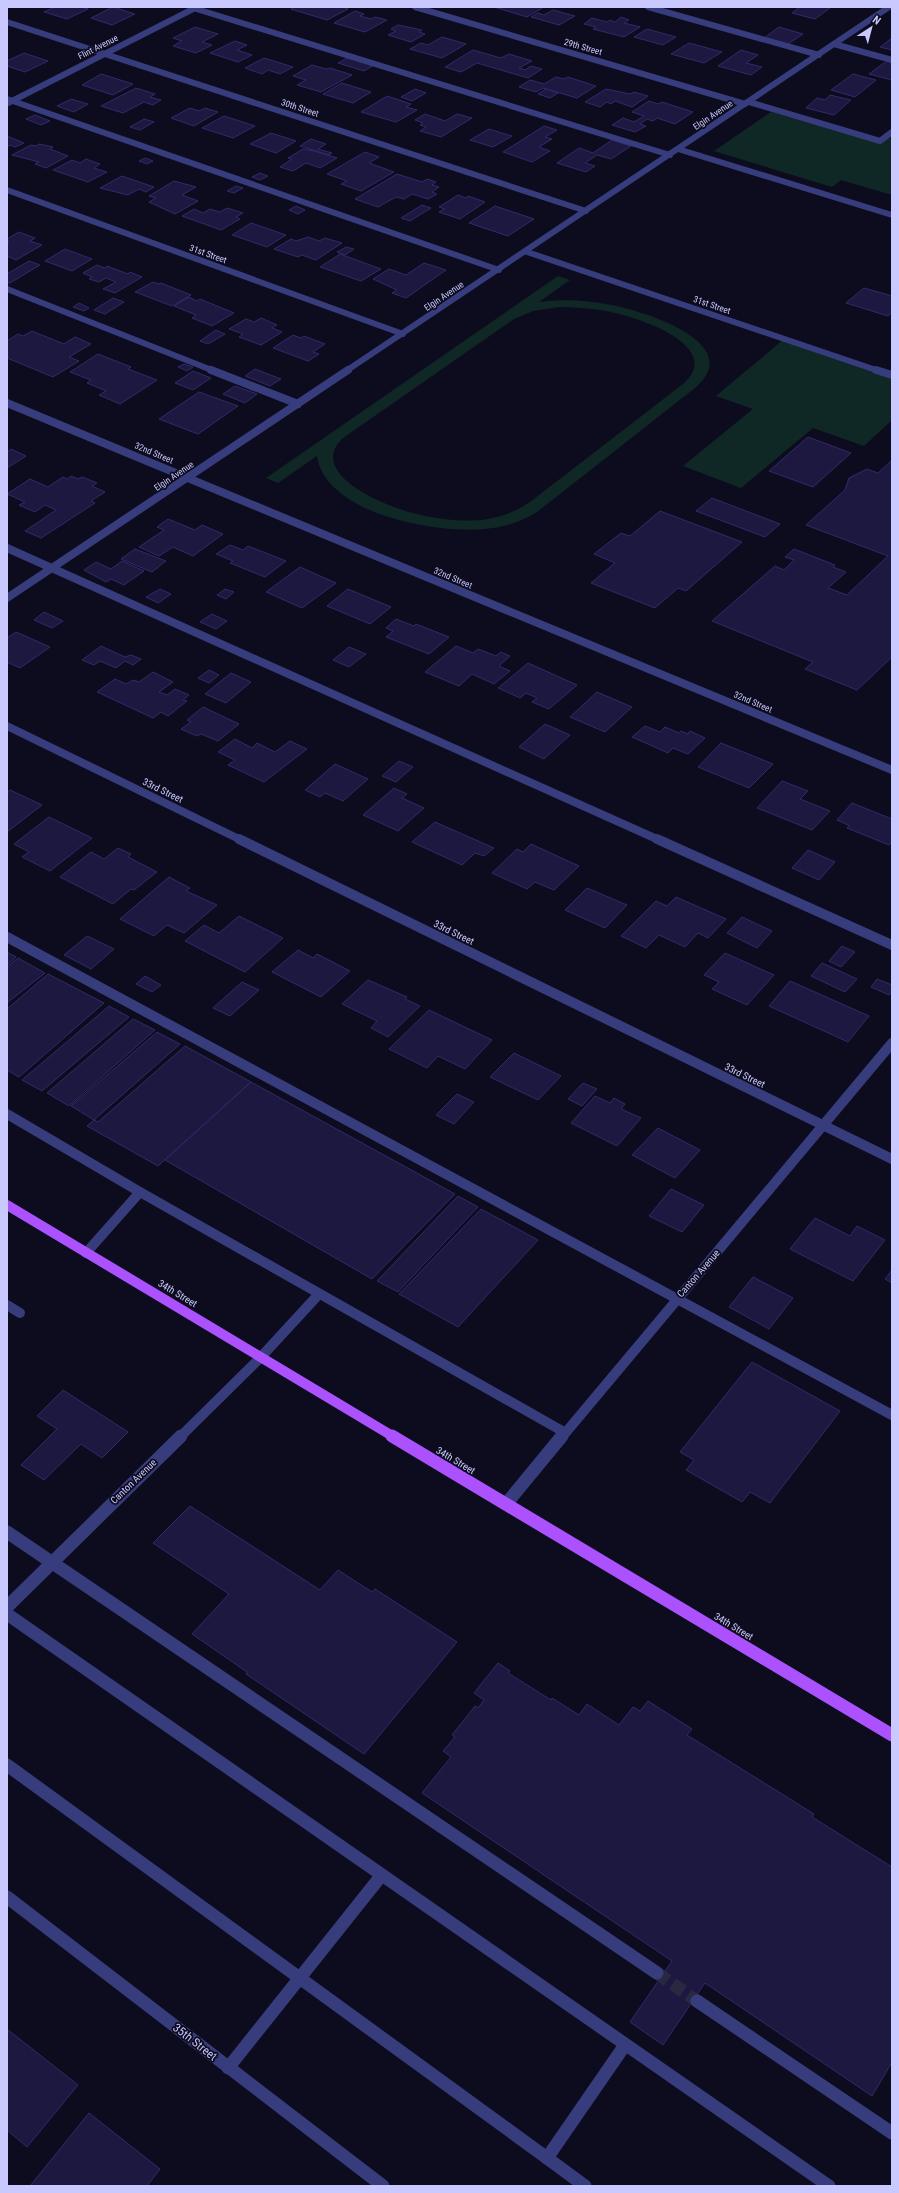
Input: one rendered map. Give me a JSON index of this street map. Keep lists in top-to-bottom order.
{
  "streets": {
    "main road": ["34th Street"],
    "street": [
      "Flint Avenue",
      "29th Street",
      "30th Street",
      "Elgin Avenue",
      "31st Street",
      "32nd Street",
      "33rd Street",
      "Canton Avenue",
      "35th Street"
    ]
  },
  "crossings": [
    ["Flint Avenue", "30th Street"],
    ["29th Street", "Elgin Avenue"],
    ["30th Street", "Elgin Avenue"],
    ["Elgin Avenue", "31st Street"],
    ["Elgin Avenue", "32nd Street"],
    ["33rd Street", "Canton Avenue"],
    ["Canton Avenue", "34th Street"]
  ],
  "north": "top right"
}
